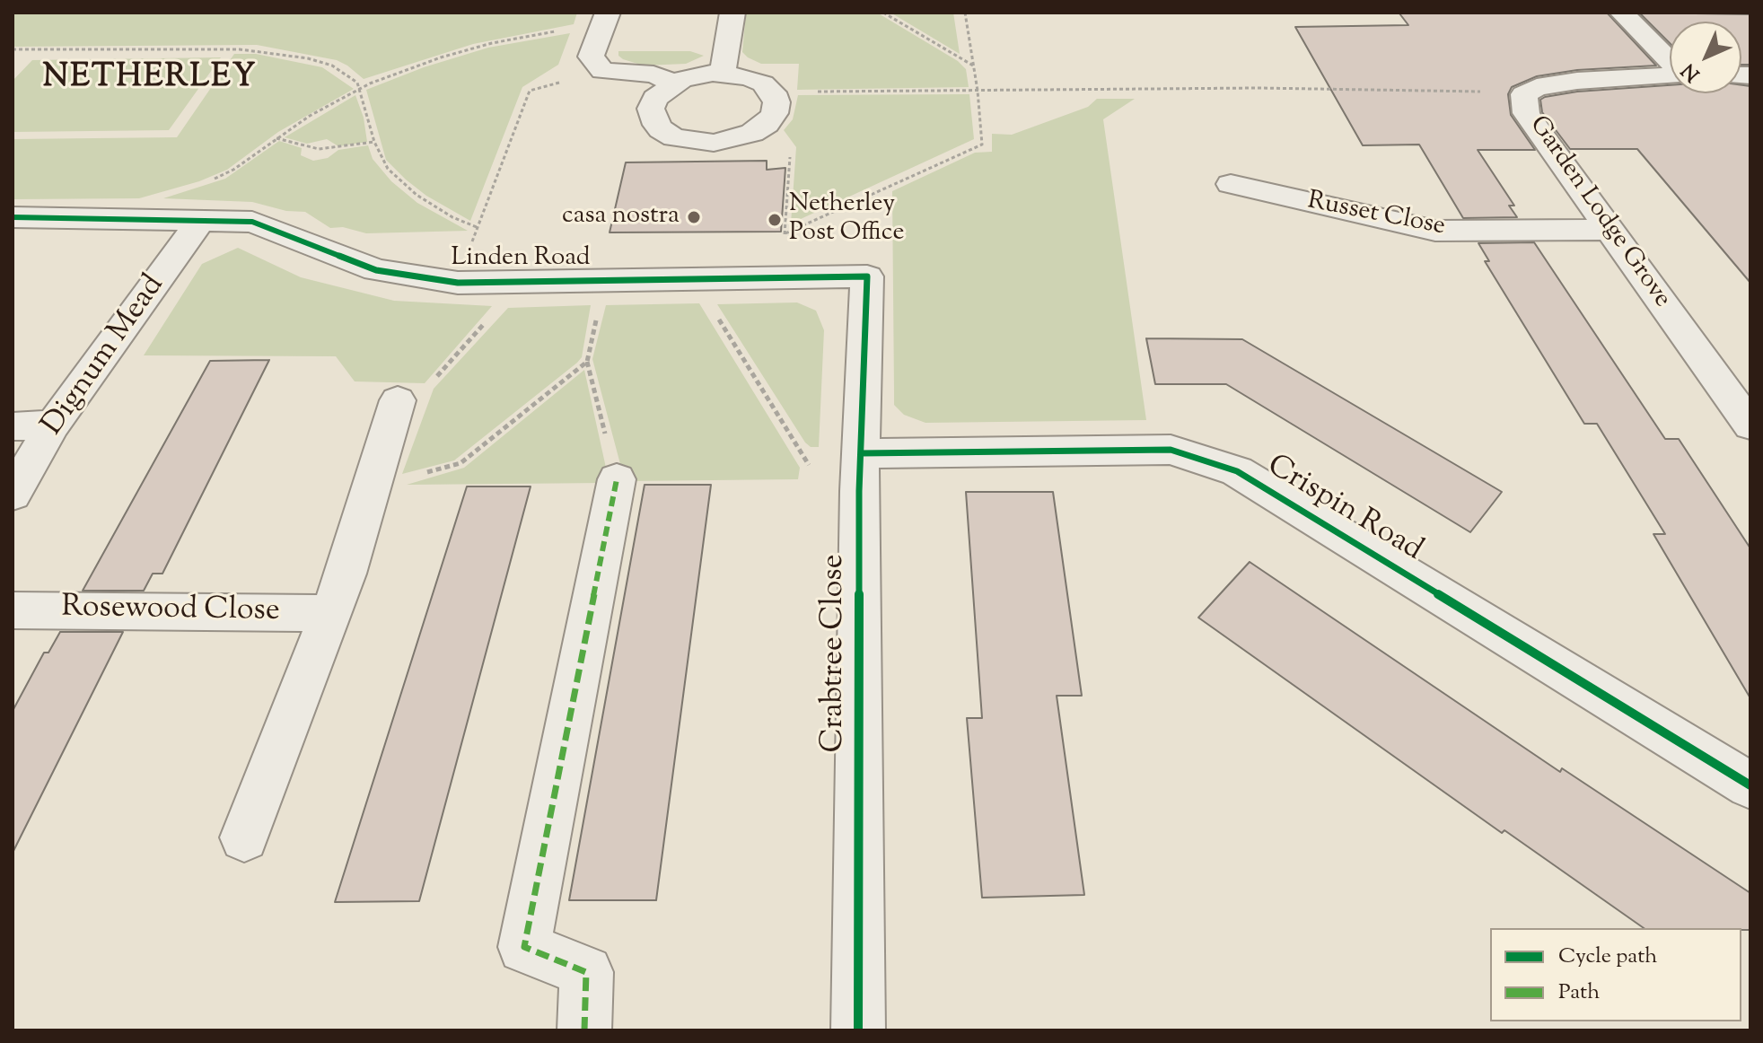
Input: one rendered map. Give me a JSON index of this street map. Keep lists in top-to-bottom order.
{
  "streets": {
    "street": [
      "Garden Lodge Grove",
      "Russet Close",
      "Linden Road",
      "Dignum Mead",
      "Crispin Road",
      "Rosewood Close",
      "Crabtree Close"
    ]
  },
  "crossings": [
    ["Garden Lodge Grove", "Russet Close"],
    ["Linden Road", "Dignum Mead"],
    ["Linden Road", "Crabtree Close"],
    ["Crispin Road", "Crabtree Close"]
  ],
  "districts": ["NETHERLEY"],
  "places": ["casa nostra", "Netherley Post Office"],
  "legend": ["Cycle path", "Path"],
  "north": "bottom left"
}
